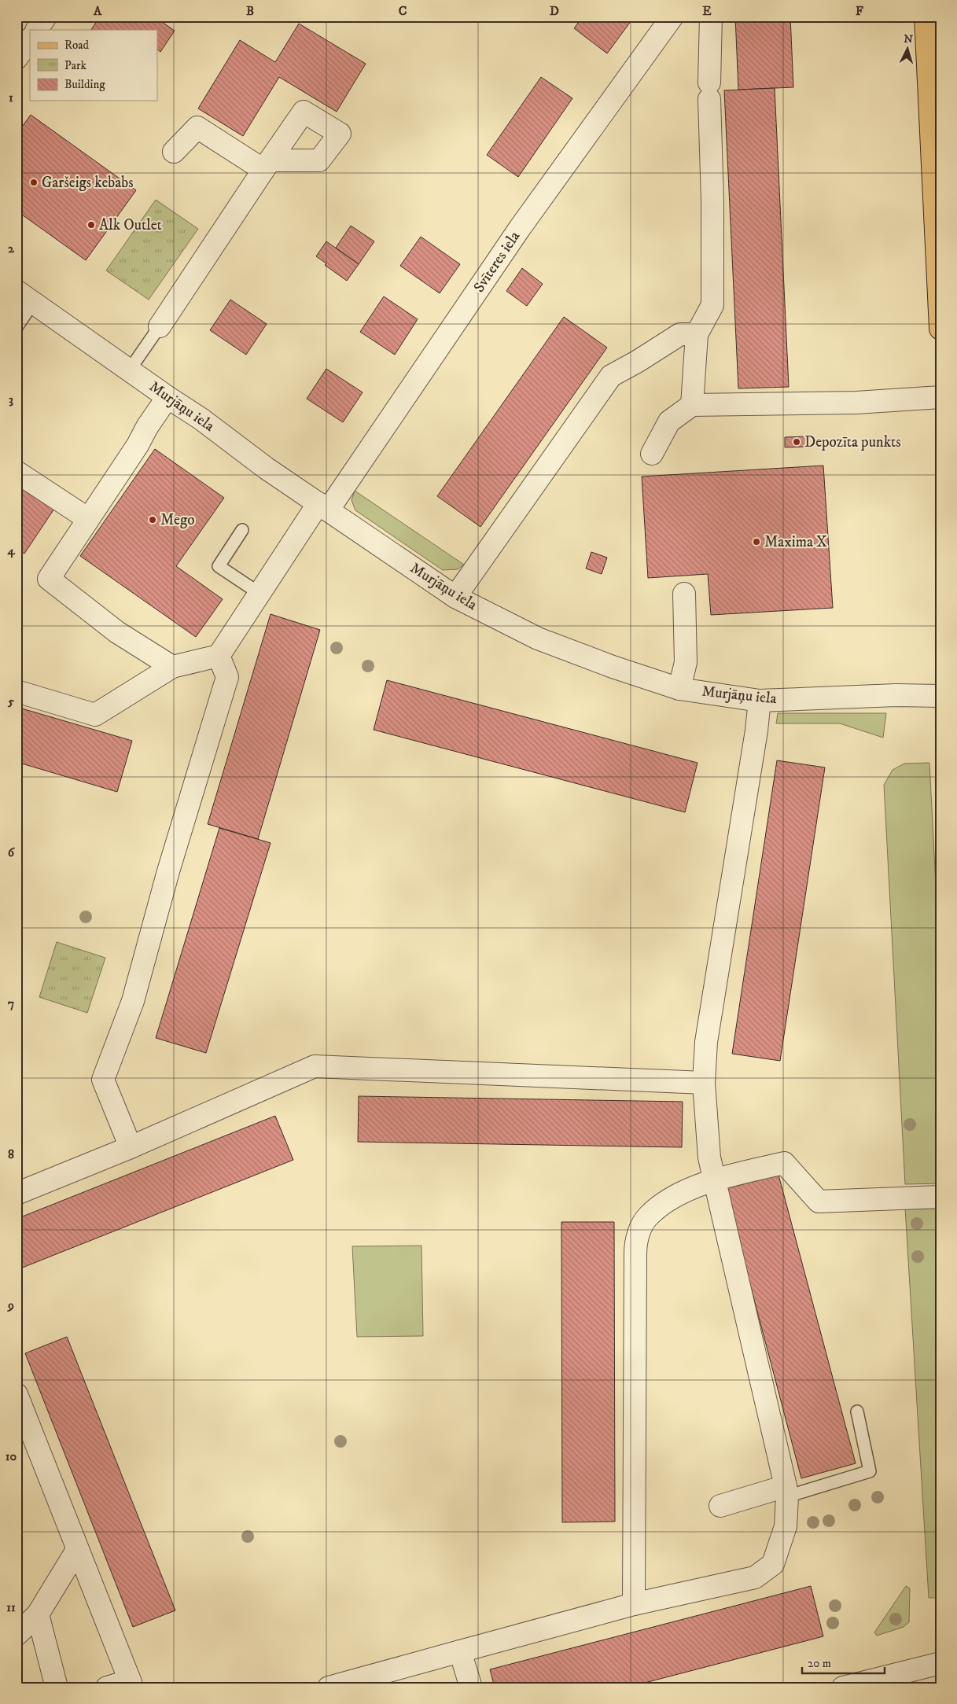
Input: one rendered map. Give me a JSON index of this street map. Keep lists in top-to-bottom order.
{
  "streets": {
    "street": ["Svīteres iela", "Murjāņu iela"]
  },
  "crossings": [
    ["Svīteres iela", "Murjāņu iela"]
  ],
  "places": [
    "Garšeigs kebabs",
    "Alk Outlet",
    "Depozīta punkts",
    "Mego",
    "Maxima X"
  ],
  "legend": ["Road", "Park", "Building"],
  "scale_bar": "20 m",
  "north": "top",
  "grid": {
    "columns": [
      "A",
      "B",
      "C",
      "D",
      "E",
      "F"
    ],
    "rows": [
      "1",
      "2",
      "3",
      "4",
      "5",
      "6",
      "7",
      "8",
      "9",
      "10",
      "11"
    ]
  }
}
